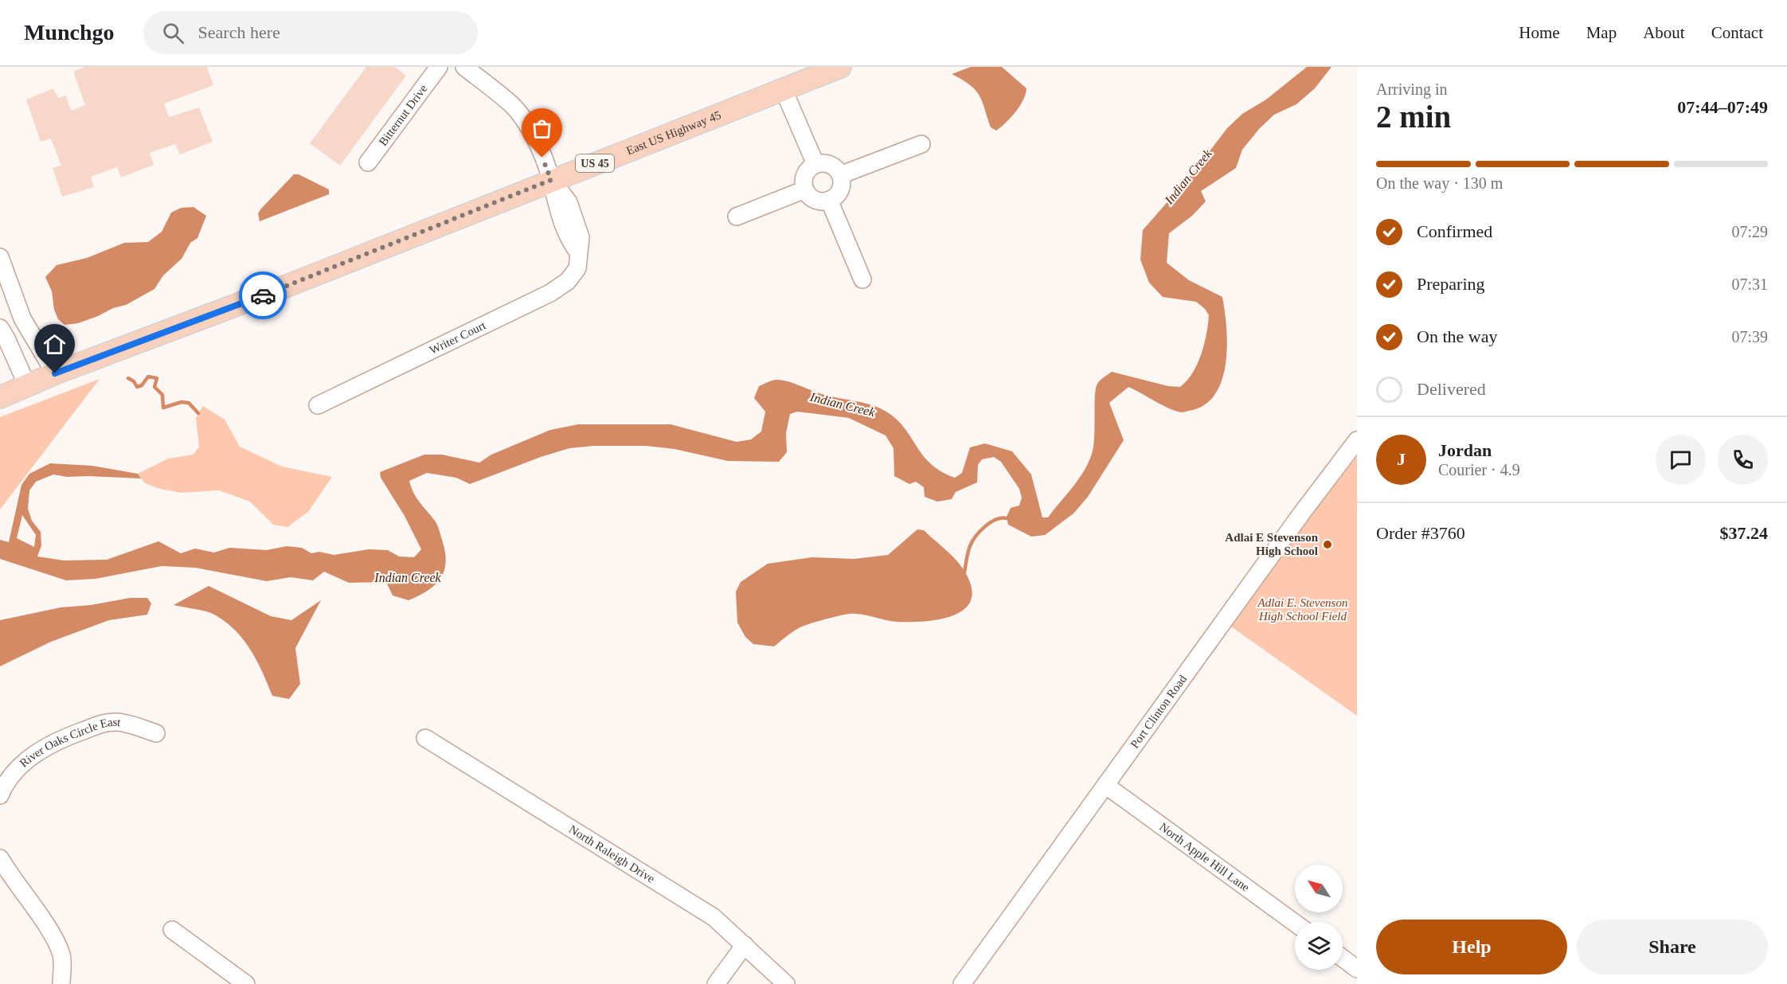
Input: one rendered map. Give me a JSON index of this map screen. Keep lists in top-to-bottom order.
{
  "streets": {
    "main road": ["East US Highway 45", "US 45"],
    "street": [
      "Bitternut Drive",
      "Writer Court",
      "Port Clinton Road",
      "River Oaks Circle East",
      "North Raleigh Drive",
      "North Apple Hill Lane"
    ]
  },
  "crossings": [
    ["East US Highway 45", "Writer Court"],
    ["Port Clinton Road", "North Apple Hill Lane"]
  ],
  "water": ["Indian Creek"],
  "parks": ["Adlai E. Stevenson High School Field"],
  "places": ["Adlai E Stevenson High School"],
  "north": "top left",
  "page": {
    "header": "Munchgo",
    "search": "Search here",
    "nav": [
      "Home",
      "Map",
      "About",
      "Contact"
    ],
    "heading": ["2 min", "Arriving in", "07:44–07:49"],
    "panel": [
      "Jordan",
      "Courier · 4.9",
      "Order #3760",
      "$37.24"
    ],
    "bar": "On the way · 130 m",
    "list": [
      ["Confirmed", "07:29"],
      ["Preparing", "07:31"],
      ["On the way", "07:39"],
      "Delivered"
    ],
    "round": "J",
    "buttons": ["Help", "Share"]
  }
}
